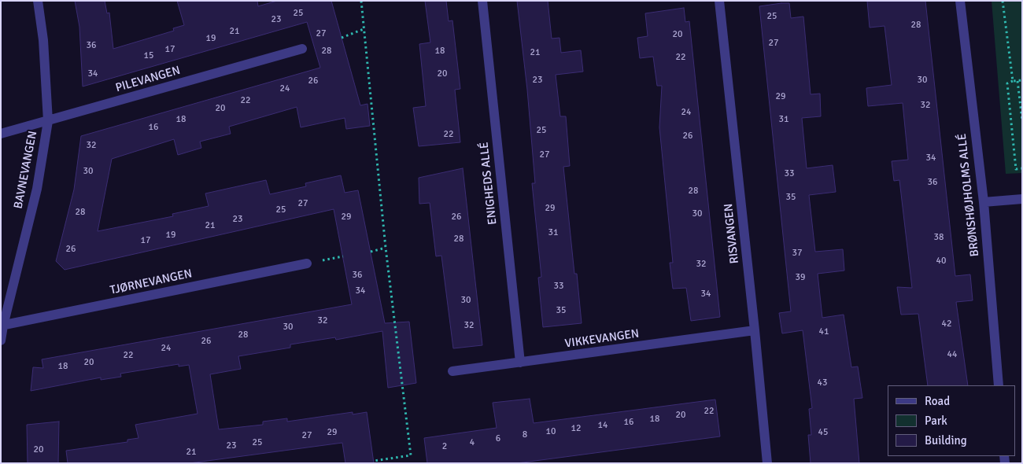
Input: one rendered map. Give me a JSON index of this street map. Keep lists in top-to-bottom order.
{
  "streets": {
    "street": [
      "PILEVANGEN",
      "BAVNEVANGEN",
      "ENIGHEDS ALLÉ",
      "BRØNSHØJHOLMS ALLÉ",
      "RISVANGEN",
      "TJØRNEVANGEN",
      "VIKKEVANGEN"
    ]
  },
  "crossings": [
    ["PILEVANGEN", "BAVNEVANGEN"],
    ["BAVNEVANGEN", "TJØRNEVANGEN"],
    ["ENIGHEDS ALLÉ", "VIKKEVANGEN"],
    ["RISVANGEN", "VIKKEVANGEN"]
  ],
  "house_numbers": [
    "25",
    "25",
    "23",
    "28",
    "21",
    "27",
    "20",
    "19",
    "27",
    "36",
    "17",
    "28",
    "18",
    "21",
    "15",
    "22",
    "34",
    "20",
    "23",
    "30",
    "26",
    "24",
    "29",
    "22",
    "32",
    "20",
    "24",
    "18",
    "31",
    "16",
    "25",
    "22",
    "26",
    "32",
    "27",
    "34",
    "30",
    "33",
    "36",
    "28",
    "35",
    "27",
    "29",
    "25",
    "28",
    "30",
    "29",
    "26",
    "23",
    "21",
    "31",
    "19",
    "38",
    "28",
    "17",
    "26",
    "37",
    "40",
    "32",
    "36",
    "39",
    "33",
    "34",
    "34",
    "30",
    "35",
    "32",
    "42",
    "32",
    "30",
    "41",
    "28",
    "26",
    "24",
    "44",
    "22",
    "20",
    "18",
    "43",
    "22",
    "20",
    "18",
    "16",
    "14",
    "12",
    "10",
    "29",
    "45",
    "8",
    "27",
    "6",
    "25",
    "4",
    "23",
    "2",
    "20",
    "21"
  ],
  "legend": ["Road", "Park", "Building"]
}
